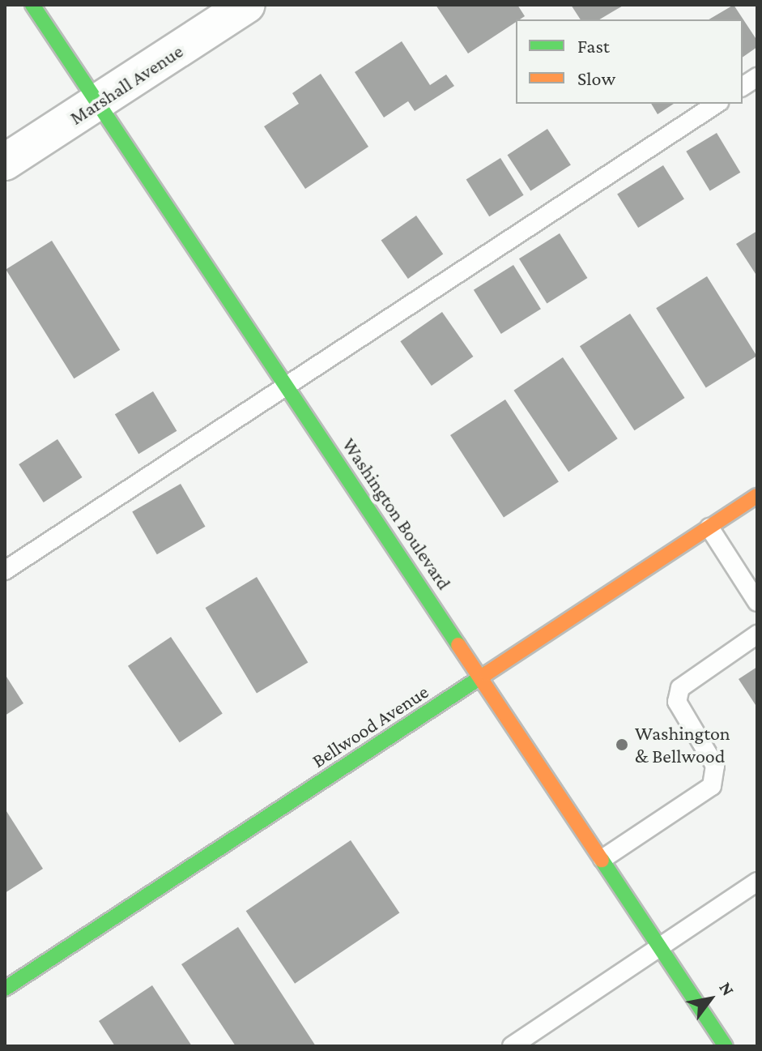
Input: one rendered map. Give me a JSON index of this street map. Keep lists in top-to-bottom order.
{
  "streets": {
    "street": ["Marshall Avenue", "Washington Boulevard", "Bellwood Avenue"]
  },
  "crossings": [
    ["Marshall Avenue", "Washington Boulevard"],
    ["Washington Boulevard", "Bellwood Avenue"]
  ],
  "places": ["Washington & Bellwood"],
  "legend": ["Fast", "Slow"],
  "north": "top right"
}
